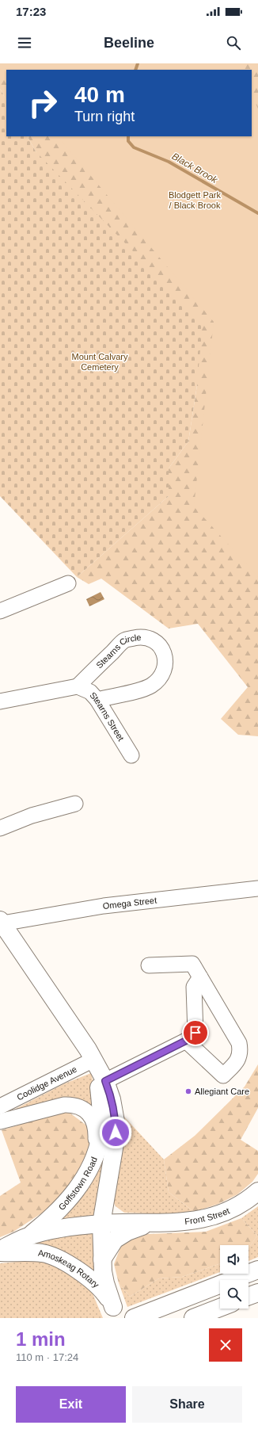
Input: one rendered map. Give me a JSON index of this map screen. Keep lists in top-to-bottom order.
{
  "streets": {
    "main road": ["Goffstown Road", "Front Street", "Amoskeag Rotary"],
    "street": [
      "Stearns Circle",
      "Stearns Street",
      "Omega Street",
      "Coolidge Avenue"
    ]
  },
  "crossings": [
    ["Stearns Circle", "Stearns Street"],
    ["Omega Street", "Goffstown Road"],
    ["Coolidge Avenue", "Goffstown Road"],
    ["Goffstown Road", "Front Street"],
    ["Goffstown Road", "Amoskeag Rotary"]
  ],
  "water": ["Black Brook"],
  "parks": ["Blodgett Park / Black Brook", "Mount Calvary Cemetery"],
  "places": ["Allegiant Care"],
  "page": {
    "status": "17:23",
    "header": "Beeline",
    "turn": ["40 m", "Turn right"],
    "heading": ["1 min", "110 m · 17:24"],
    "buttons": ["Exit", "Share"]
  }
}
